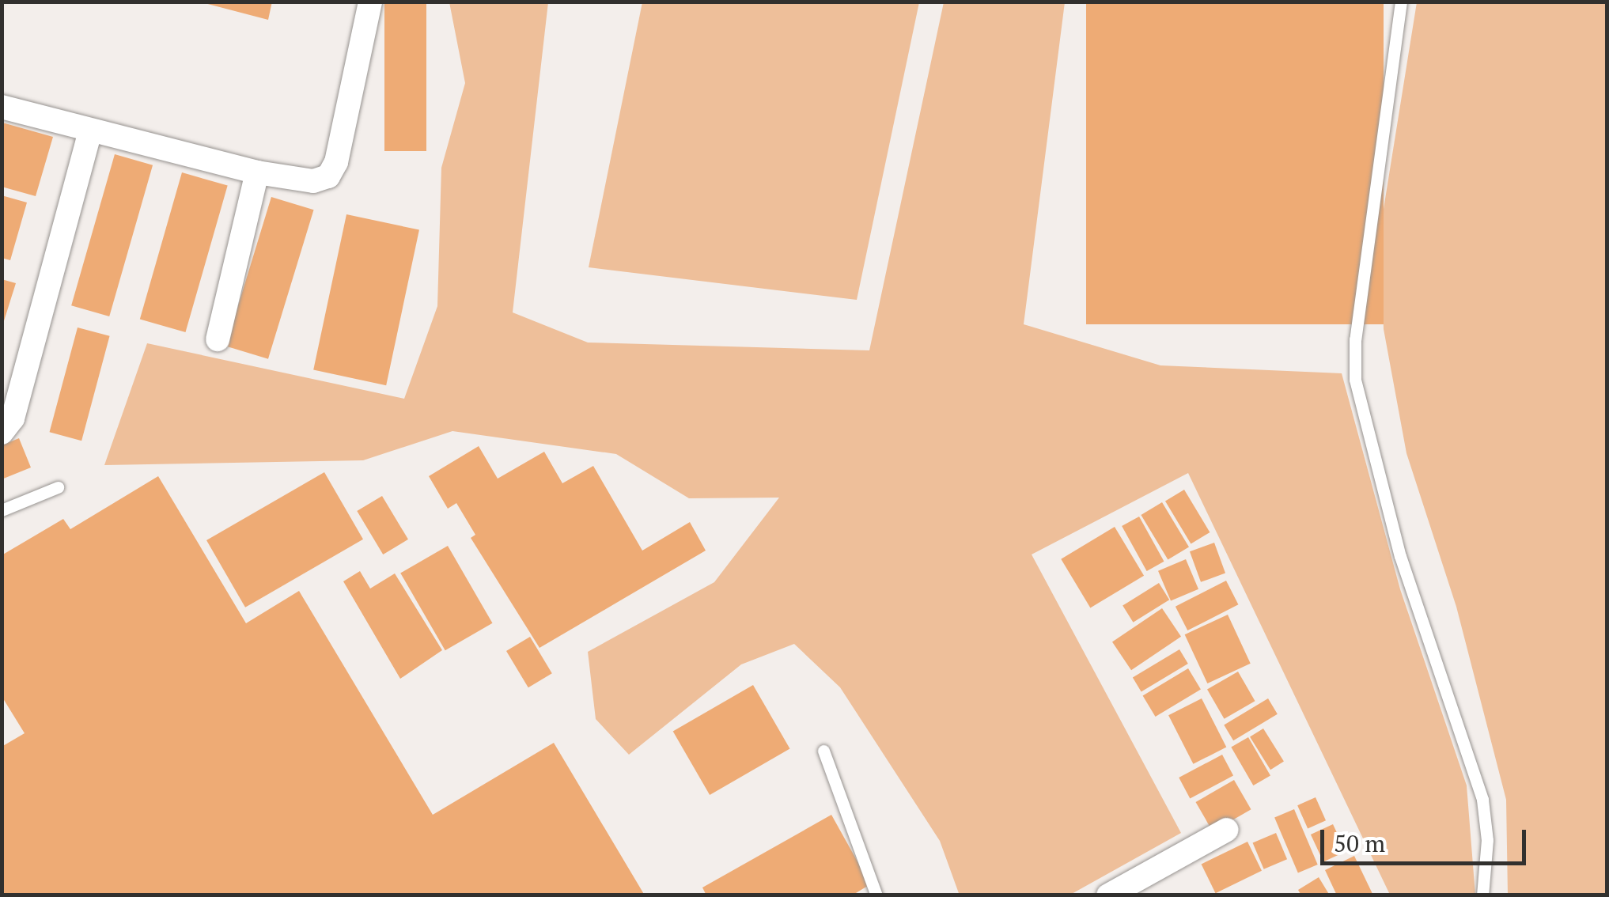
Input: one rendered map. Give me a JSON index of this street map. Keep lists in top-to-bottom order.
{
  "scale_bar": "50 m"
}
